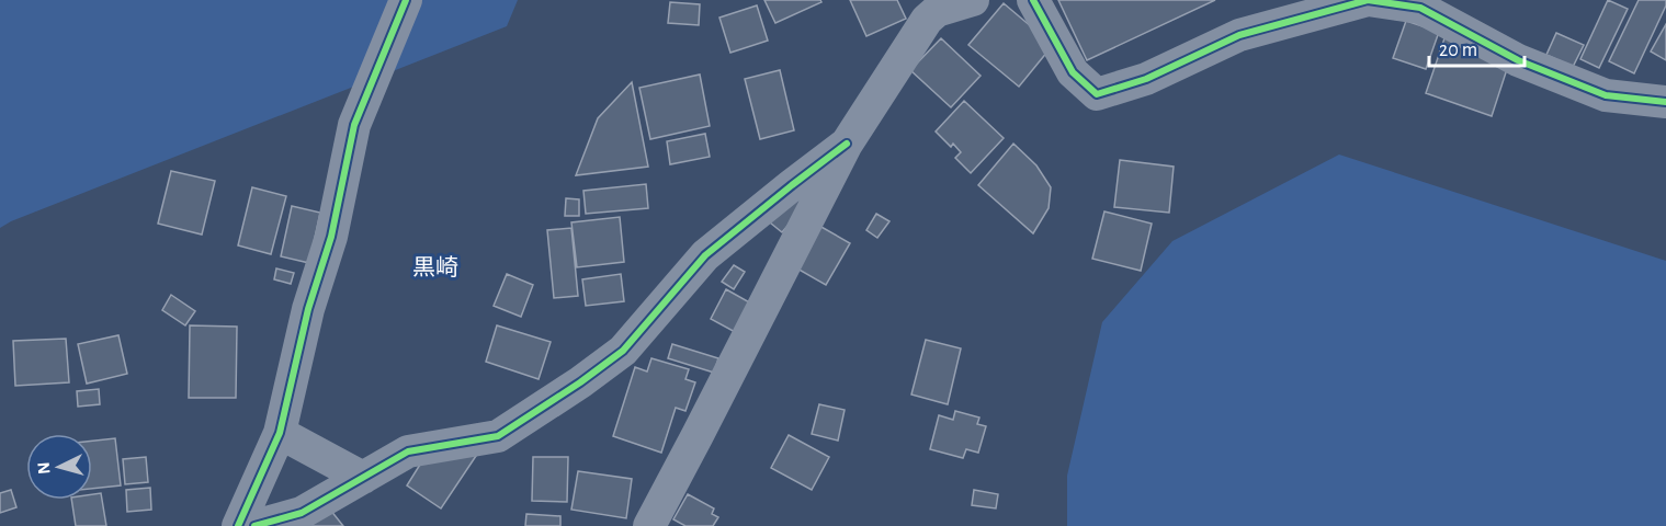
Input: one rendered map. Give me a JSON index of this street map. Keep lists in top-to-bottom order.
{
  "districts": ["黒崎"],
  "scale_bar": "20 m",
  "north": "left"
}
